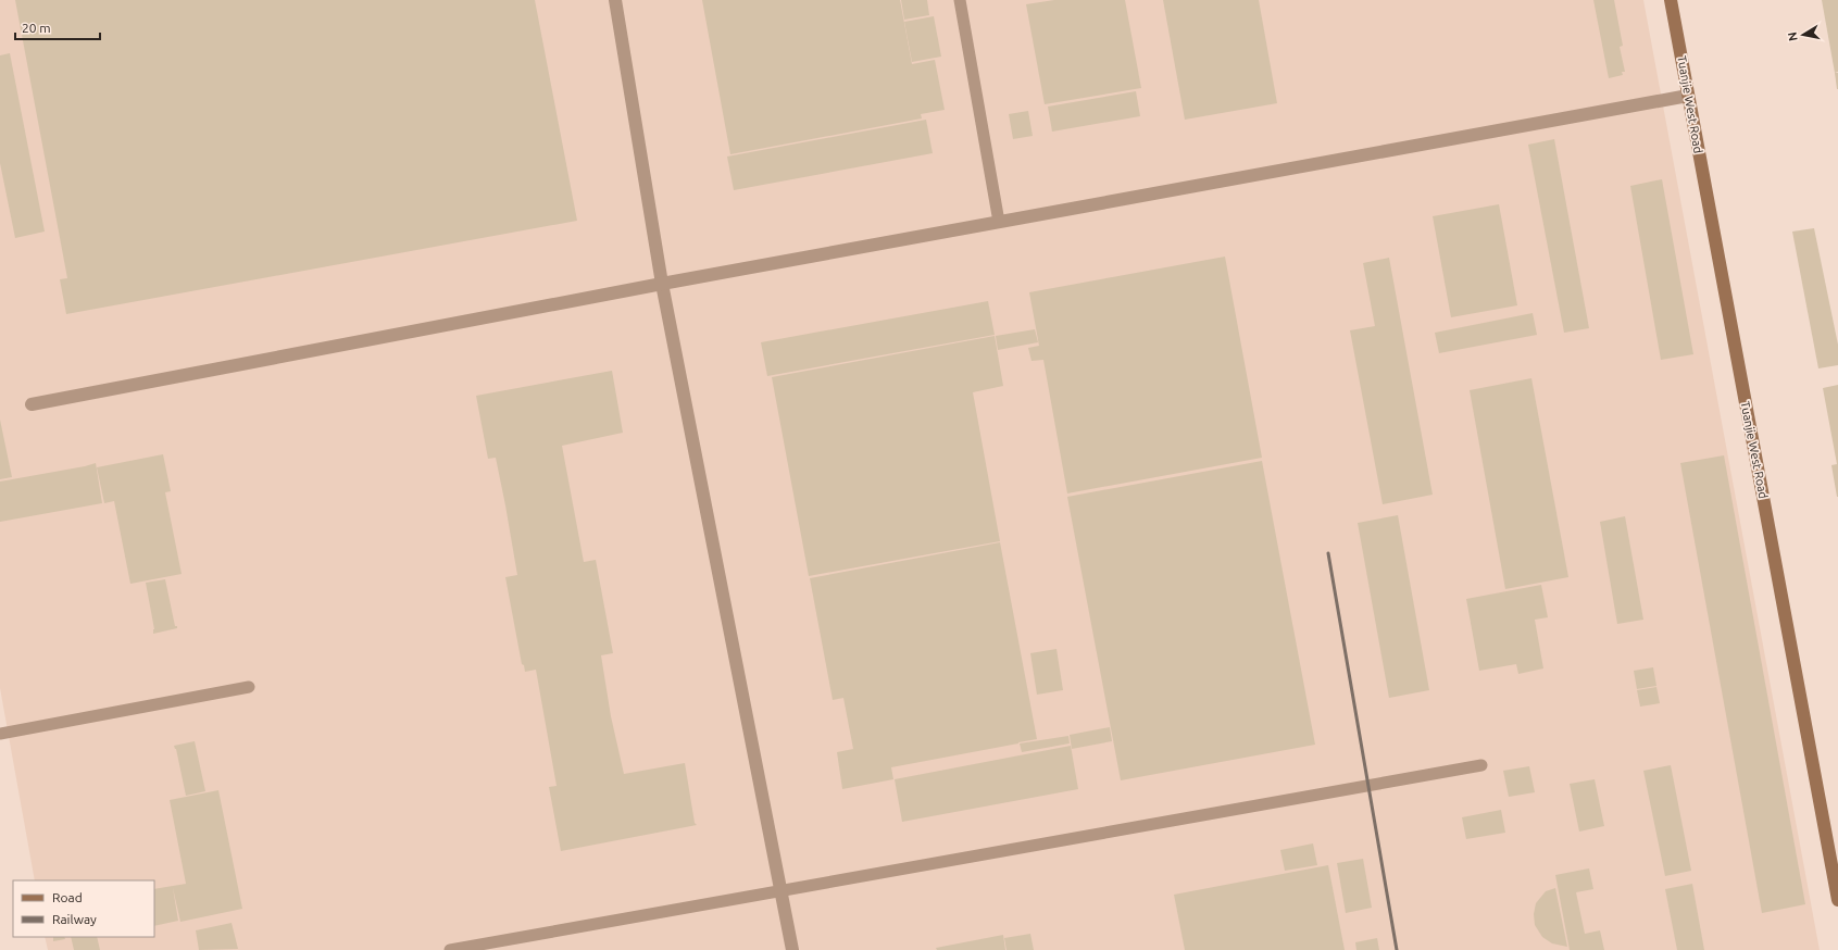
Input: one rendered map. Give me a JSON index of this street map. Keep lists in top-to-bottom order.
{
  "streets": {
    "street": ["Tuanjie West Road"]
  },
  "legend": ["Road", "Railway"],
  "scale_bar": "20 m",
  "north": "left"
}
